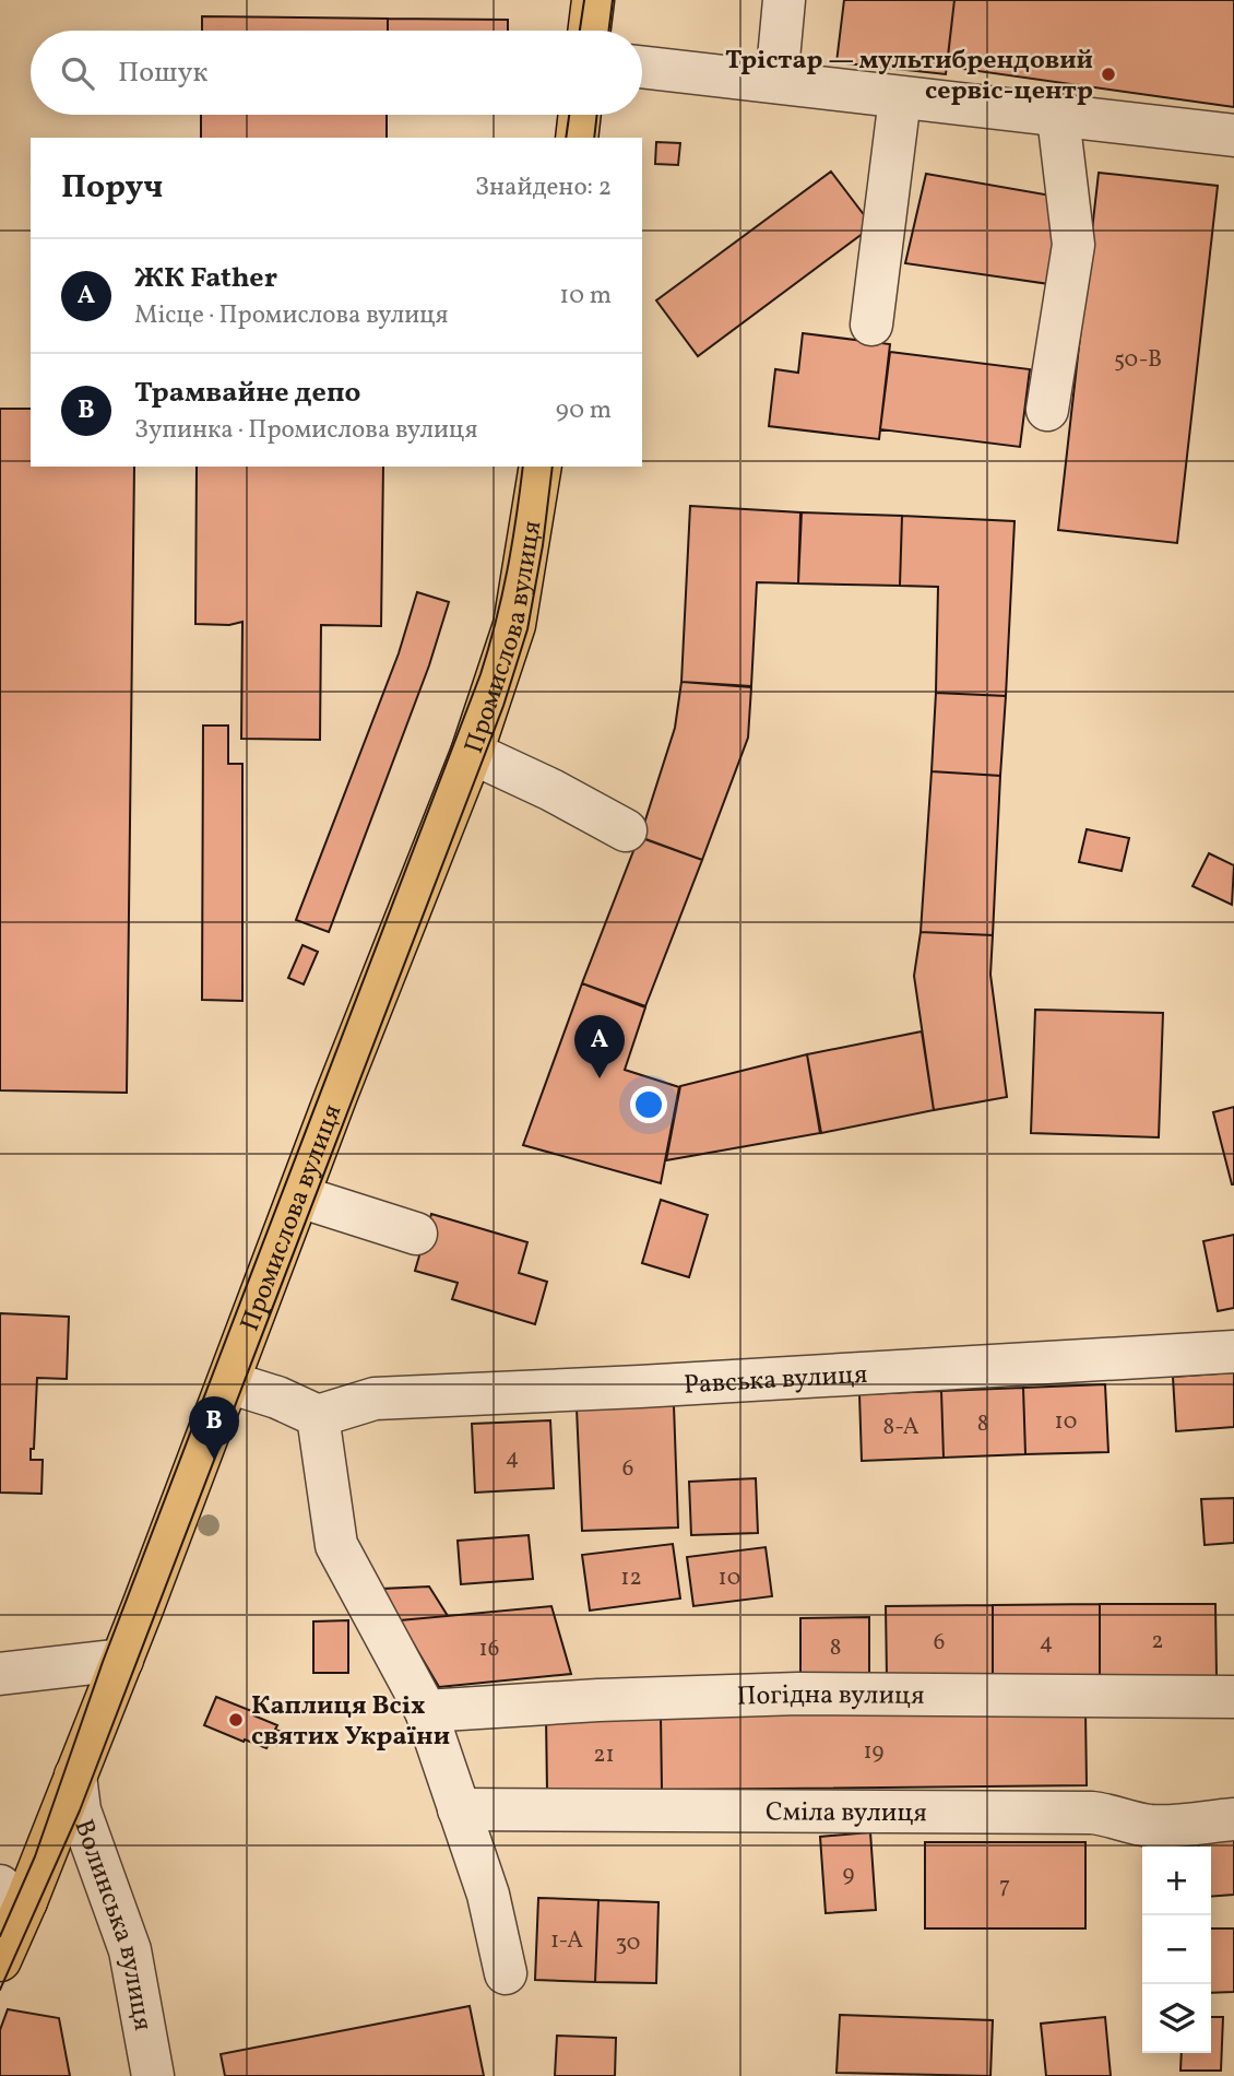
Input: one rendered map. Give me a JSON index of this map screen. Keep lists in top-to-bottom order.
{
  "streets": {
    "main road": ["Промислова вулиця"],
    "street": [
      "Равська вулиця",
      "Погідна вулиця",
      "Сміла вулиця",
      "Волинська вулиця"
    ]
  },
  "crossings": [
    ["Промислова вулиця", "Волинська вулиця"]
  ],
  "places": ["Трістар — мультибрендовий сервіс-центр", "Каплиця Всіх святих України"],
  "house_numbers": [
    "50-В",
    "10",
    "8",
    "8-А",
    "4",
    "6",
    "12",
    "10",
    "2",
    "6",
    "4",
    "8",
    "16",
    "19",
    "21",
    "9",
    "7",
    "1-А",
    "30"
  ],
  "page": {
    "search": "Пошук",
    "heading": ["Поруч", "Знайдено: 2"],
    "list": [
      {
        "mark": "A",
        "name": "ЖК Father",
        "note": "Місце · Промислова вулиця",
        "value": "10 m"
      },
      {
        "mark": "B",
        "name": "Трамвайне депо",
        "note": "Зупинка · Промислова вулиця",
        "value": "90 m"
      }
    ],
    "pins": ["A", "B"],
    "map_buttons": ["+", "−"]
  }
}
